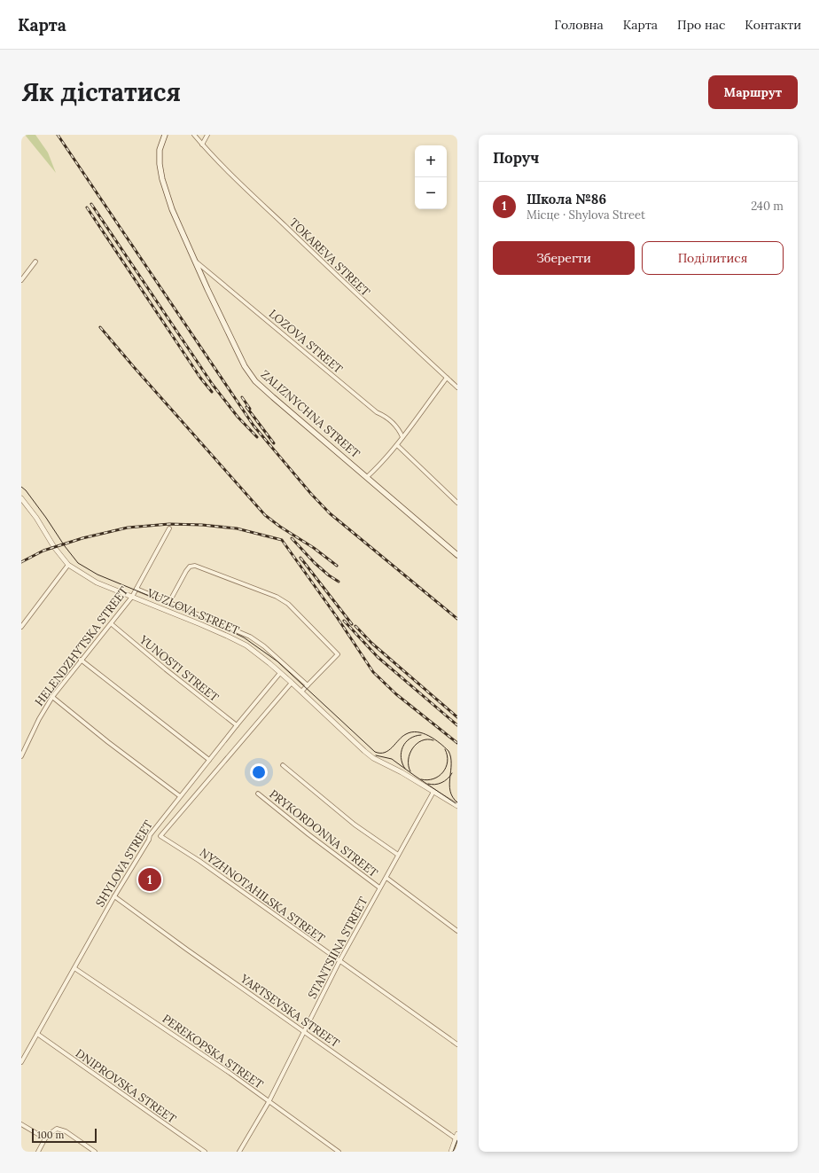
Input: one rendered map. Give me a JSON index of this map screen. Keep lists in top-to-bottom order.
{
  "streets": {
    "main road": ["ZALIZNYCHNA STREET"],
    "street": [
      "TOKAREVA STREET",
      "LOZOVA STREET",
      "VUZLOVA STREET",
      "HELENDZHYTSKA STREET",
      "YUNOSTI STREET",
      "PRYKORDONNA STREET",
      "SHYLOVA STREET",
      "NYZHNOTAHILSKA STREET",
      "STANTSIINA STREET",
      "YARTSEVSKA STREET",
      "PEREKOPSKA STREET",
      "DNIPROVSKA STREET"
    ]
  },
  "crossings": [
    ["LOZOVA STREET", "ZALIZNYCHNA STREET"],
    ["VUZLOVA STREET", "HELENDZHYTSKA STREET"],
    ["VUZLOVA STREET", "SHYLOVA STREET"],
    ["VUZLOVA STREET", "STANTSIINA STREET"],
    ["HELENDZHYTSKA STREET", "YUNOSTI STREET"],
    ["YUNOSTI STREET", "SHYLOVA STREET"],
    ["PRYKORDONNA STREET", "STANTSIINA STREET"],
    ["SHYLOVA STREET", "NYZHNOTAHILSKA STREET"],
    ["SHYLOVA STREET", "YARTSEVSKA STREET"],
    ["SHYLOVA STREET", "PEREKOPSKA STREET"],
    ["SHYLOVA STREET", "DNIPROVSKA STREET"],
    ["NYZHNOTAHILSKA STREET", "STANTSIINA STREET"],
    ["STANTSIINA STREET", "YARTSEVSKA STREET"],
    ["STANTSIINA STREET", "PEREKOPSKA STREET"]
  ],
  "scale_bar": "100 m",
  "page": {
    "header": "Карта",
    "nav": [
      "Головна",
      "Карта",
      "Про нас",
      "Контакти"
    ],
    "buttons": [
      "Маршрут",
      ["Зберегти", "Поділитися"]
    ],
    "title": "Як дістатися",
    "heading": "Поруч",
    "map_buttons": ["+", "−"],
    "list": [
      {
        "mark": "1",
        "name": "Школа №86",
        "note": "Місце · Shylova Street",
        "value": "240 m"
      }
    ],
    "pins": "1",
    "scale": "100 m"
  }
}
